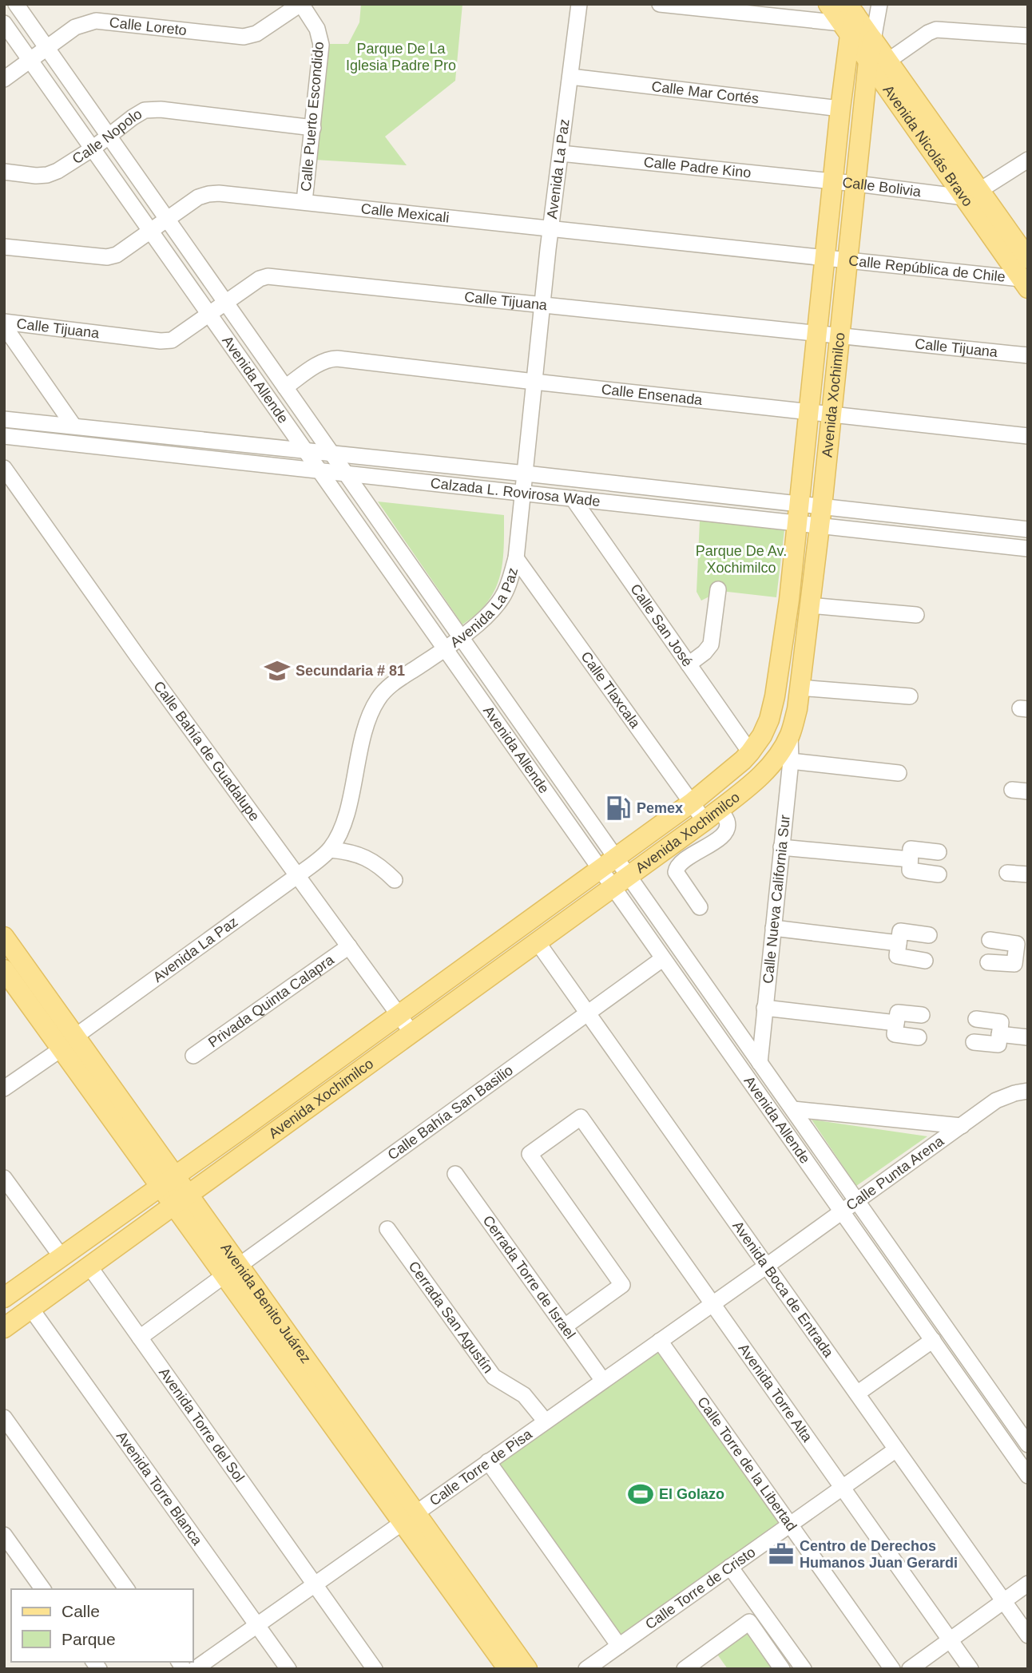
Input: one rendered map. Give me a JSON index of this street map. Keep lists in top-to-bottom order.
{
  "streets": {
    "main road": ["Avenida Nicolás Bravo", "Avenida Xochimilco", "Avenida Benito Juárez"],
    "street": [
      "Calle Loreto",
      "Calle Mar Cortés",
      "Calle Puerto Escondido",
      "Calle Nopolo",
      "Avenida La Paz",
      "Calle Padre Kino",
      "Calle Bolivia",
      "Calle Mexicali",
      "Calle República de Chile",
      "Calle Tijuana",
      "Avenida Allende",
      "Calle Ensenada",
      "Calzada L. Rovirosa Wade",
      "Calle San José",
      "Calle Tlaxcala",
      "Calle Bahía de Guadalupe",
      "Calle Nueva California Sur",
      "Privada Quinta Calapra",
      "Calle Bahía San Basilio",
      "Calle Punta Arena",
      "Cerrada Torre de Israel",
      "Avenida Boca de Entrada",
      "Cerrada San Agustín",
      "Avenida Torre Alta",
      "Avenida Torre del Sol",
      "Calle Torre de la Libertad",
      "Calle Torre de Pisa",
      "Avenida Torre Blanca",
      "Calle Torre de Cristo"
    ]
  },
  "crossings": [
    ["Calle Loreto", "Calle Puerto Escondido"],
    ["Calle Loreto", "Avenida Allende"],
    ["Calle Mar Cortés", "Avenida La Paz"],
    ["Calle Mar Cortés", "Avenida Xochimilco"],
    ["Calle Puerto Escondido", "Calle Nopolo"],
    ["Calle Puerto Escondido", "Calle Mexicali"],
    ["Calle Nopolo", "Avenida Allende"],
    ["Avenida Nicolás Bravo", "Calle Bolivia"],
    ["Avenida Nicolás Bravo", "Calle República de Chile"],
    ["Avenida Nicolás Bravo", "Avenida Xochimilco"],
    ["Avenida La Paz", "Calle Padre Kino"],
    ["Avenida La Paz", "Calle Mexicali"],
    ["Avenida La Paz", "Calle Tijuana"],
    ["Avenida La Paz", "Avenida Allende"],
    ["Avenida La Paz", "Calle Ensenada"],
    ["Avenida La Paz", "Calzada L. Rovirosa Wade"],
    ["Avenida La Paz", "Calle Tlaxcala"],
    ["Avenida La Paz", "Calle Bahía de Guadalupe"],
    ["Avenida La Paz", "Avenida Benito Juárez"],
    ["Calle Padre Kino", "Calle Bolivia"],
    ["Calle Padre Kino", "Avenida Xochimilco"],
    ["Calle Bolivia", "Avenida Xochimilco"],
    ["Calle Mexicali", "Calle República de Chile"],
    ["Calle Mexicali", "Avenida Allende"],
    ["Calle Mexicali", "Avenida Xochimilco"],
    ["Calle República de Chile", "Avenida Xochimilco"],
    ["Calle Tijuana", "Avenida Allende"],
    ["Calle Tijuana", "Avenida Xochimilco"],
    ["Avenida Allende", "Calle Ensenada"],
    ["Avenida Allende", "Avenida Xochimilco"],
    ["Avenida Allende", "Calzada L. Rovirosa Wade"],
    ["Avenida Allende", "Calle Nueva California Sur"],
    ["Avenida Allende", "Calle Bahía San Basilio"],
    ["Avenida Allende", "Calle Punta Arena"],
    ["Calle Ensenada", "Avenida Xochimilco"],
    ["Avenida Xochimilco", "Calzada L. Rovirosa Wade"],
    ["Avenida Xochimilco", "Calle San José"],
    ["Avenida Xochimilco", "Calle Tlaxcala"],
    ["Avenida Xochimilco", "Calle Bahía de Guadalupe"],
    ["Avenida Xochimilco", "Calle Nueva California Sur"],
    ["Avenida Xochimilco", "Avenida Boca de Entrada"],
    ["Avenida Xochimilco", "Avenida Benito Juárez"],
    ["Avenida Xochimilco", "Avenida Torre del Sol"],
    ["Avenida Xochimilco", "Avenida Torre Blanca"],
    ["Calzada L. Rovirosa Wade", "Calle San José"],
    ["Calle Bahía de Guadalupe", "Privada Quinta Calapra"],
    ["Calle Bahía San Basilio", "Avenida Boca de Entrada"],
    ["Calle Bahía San Basilio", "Avenida Benito Juárez"],
    ["Calle Bahía San Basilio", "Avenida Torre del Sol"],
    ["Calle Punta Arena", "Avenida Boca de Entrada"],
    ["Calle Punta Arena", "Calle Torre de Pisa"],
    ["Cerrada Torre de Israel", "Avenida Torre Alta"],
    ["Cerrada Torre de Israel", "Calle Torre de Pisa"],
    ["Avenida Boca de Entrada", "Calle Torre de Pisa"],
    ["Avenida Boca de Entrada", "Calle Torre de Cristo"],
    ["Avenida Benito Juárez", "Calle Torre de Pisa"],
    ["Cerrada San Agustín", "Calle Torre de Pisa"],
    ["Avenida Torre Alta", "Calle Torre de Pisa"],
    ["Avenida Torre Alta", "Calle Torre de Cristo"],
    ["Avenida Torre del Sol", "Calle Torre de Pisa"],
    ["Calle Torre de la Libertad", "Calle Torre de Pisa"],
    ["Calle Torre de la Libertad", "Calle Torre de Cristo"],
    ["Calle Torre de Pisa", "Avenida Torre Blanca"]
  ],
  "parks": ["Parque De La Iglesia Padre Pro", "Parque De Av. Xochimilco"],
  "places": {
    "school or university": ["Secundaria # 81"],
    "fuel station": ["Pemex"],
    "sports": ["El Golazo"],
    "office": ["Centro de Derechos Humanos Juan Gerardi"]
  },
  "legend": ["Calle", "Parque"]
}
